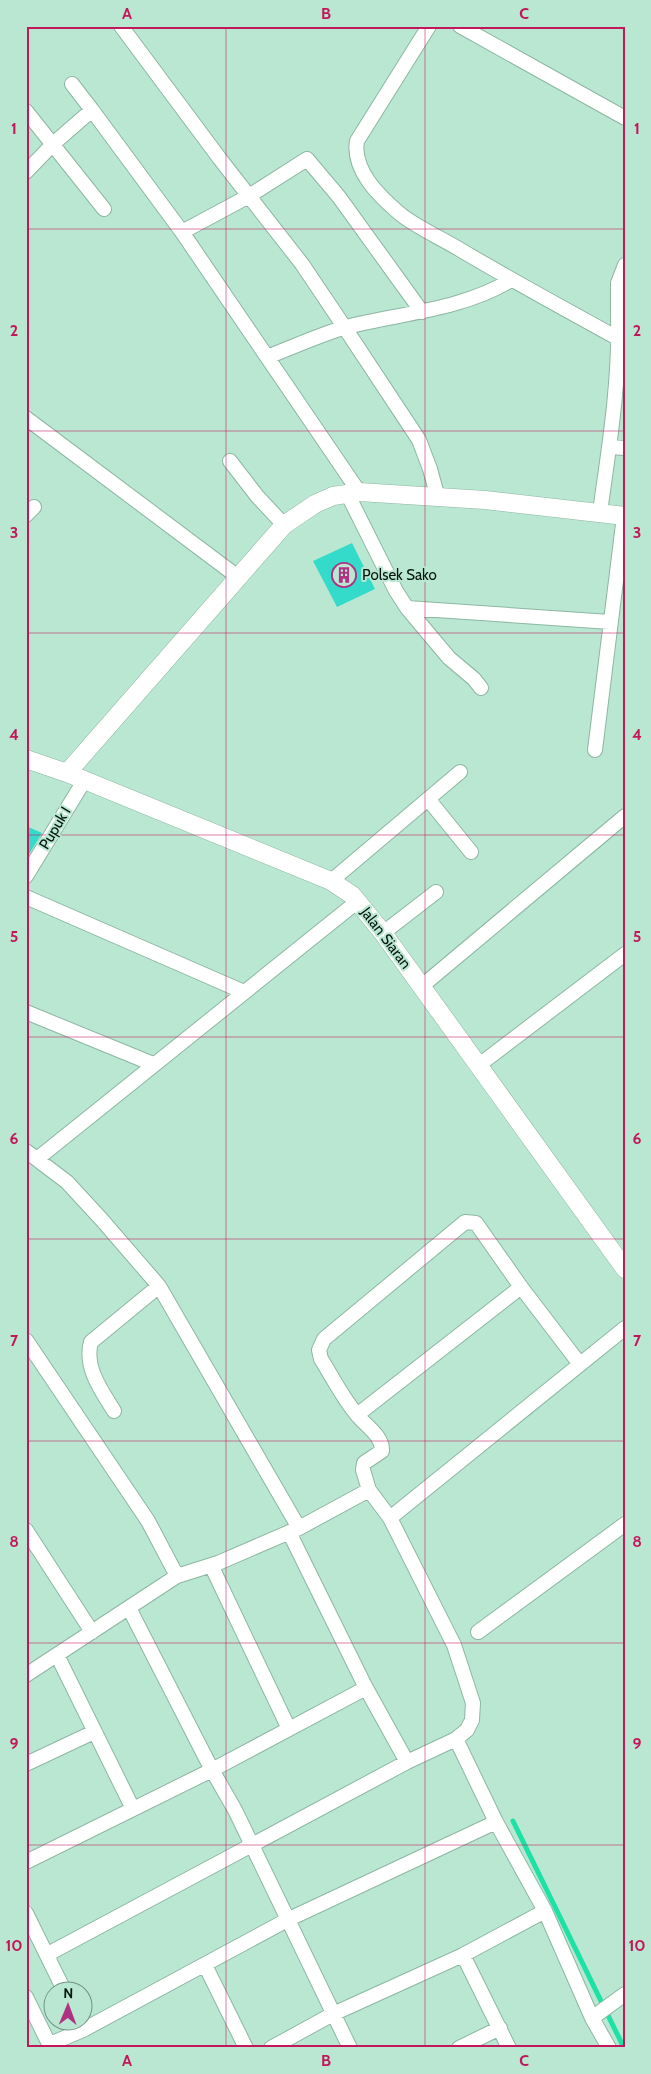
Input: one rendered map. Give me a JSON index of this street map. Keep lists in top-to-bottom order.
{
  "streets": {
    "street": ["Pupuk I", "Jalan Siaran"]
  },
  "crossings": [
    ["Pupuk I", "Jalan Siaran"]
  ],
  "places": {
    "building": ["Polsek Sako"]
  },
  "north": "top",
  "grid": {
    "columns": ["A", "B", "C"],
    "rows": [
      "1",
      "2",
      "3",
      "4",
      "5",
      "6",
      "7",
      "8",
      "9",
      "10"
    ]
  }
}
